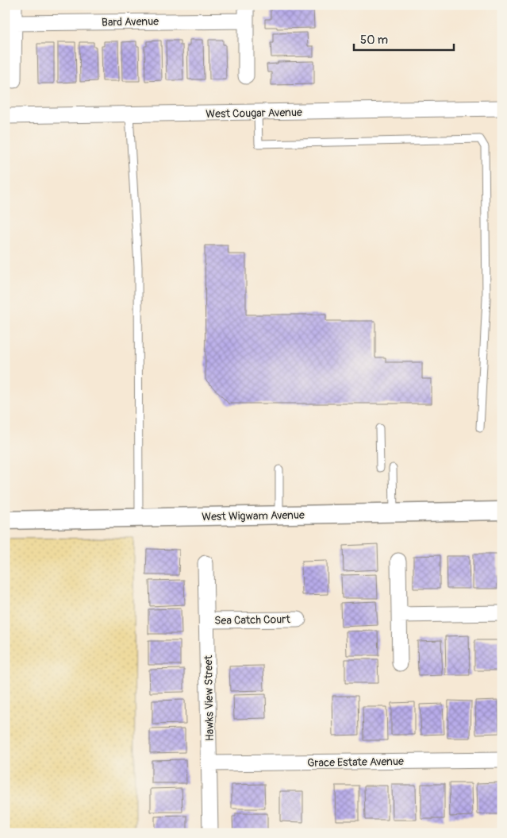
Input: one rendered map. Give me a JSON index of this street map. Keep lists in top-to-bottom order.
{
  "streets": {
    "street": [
      "Bard Avenue",
      "West Cougar Avenue",
      "West Wigwam Avenue",
      "Sea Catch Court",
      "Hawks View Street",
      "Grace Estate Avenue"
    ]
  },
  "crossings": [
    ["Sea Catch Court", "Hawks View Street"],
    ["Hawks View Street", "Grace Estate Avenue"]
  ],
  "scale_bar": "50 m"
}
